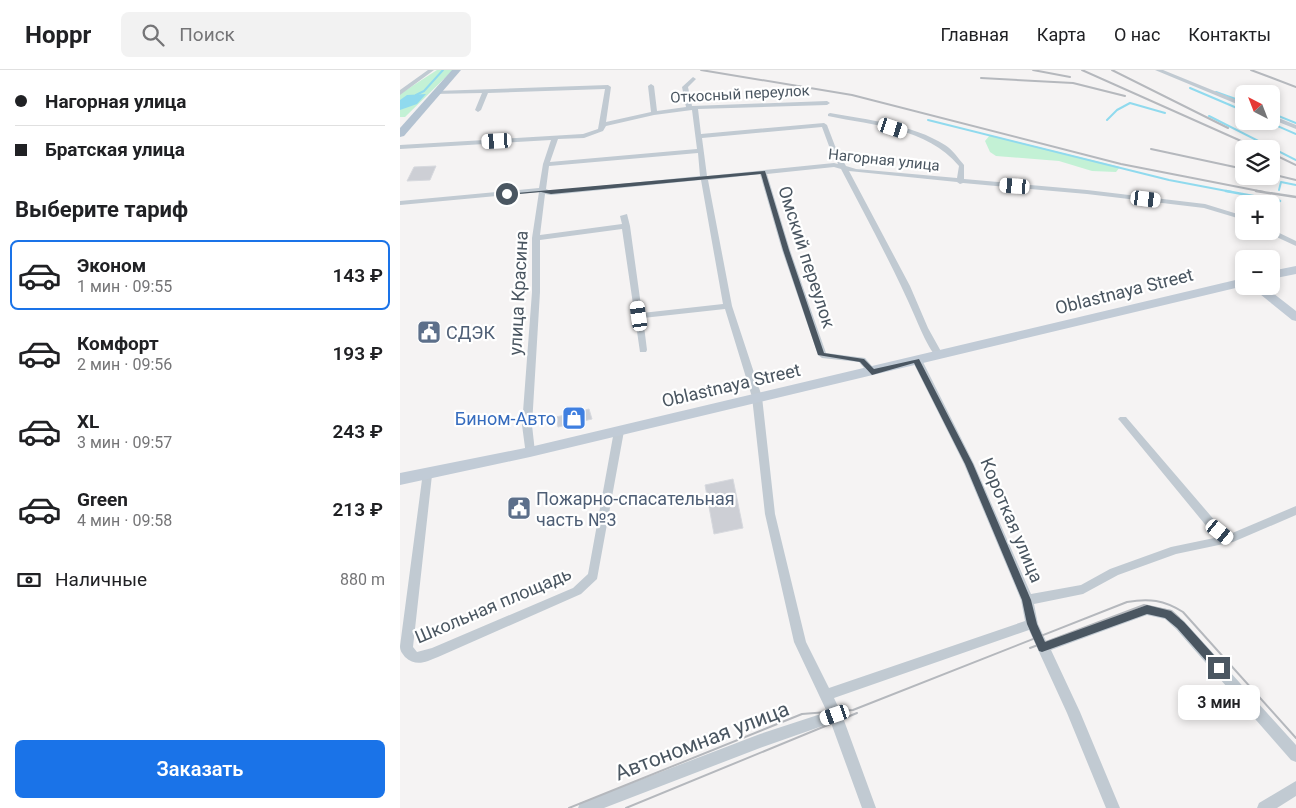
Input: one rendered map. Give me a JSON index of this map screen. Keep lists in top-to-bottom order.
{
  "streets": {
    "main road": ["Oblastnaya Street"],
    "street": [
      "Откосный переулок",
      "Нагорная улица",
      "Омский переулок",
      "улица Красина",
      "Короткая улица",
      "Школьная площадь",
      "Автономная улица"
    ]
  },
  "crossings": [
    ["Откосный переулок", "Нагорная улица"],
    ["Нагорная улица", "Омский переулок"],
    ["Нагорная улица", "улица Красина"],
    ["Омский переулок", "Oblastnaya Street"],
    ["Oblastnaya Street", "улица Красина"],
    ["Oblastnaya Street", "Короткая улица"],
    ["Oblastnaya Street", "Школьная площадь"]
  ],
  "places": {
    "public building": ["СДЭК", "Пожарно-спасательная часть №3"],
    "shop": ["Бином-Авто"]
  },
  "north": "top left",
  "page": {
    "header": "Hoppr",
    "search": "Поиск",
    "nav": [
      "Главная",
      "Карта",
      "О нас",
      "Контакты"
    ],
    "banner": ["Нагорная улица", "Братская улица"],
    "map_buttons": ["+", "−"],
    "heading": "Выберите тариф",
    "list": [
      {
        "name": "Эконом",
        "note": "1 мин · 09:55",
        "value": "143 ₽"
      },
      {
        "name": "Комфорт",
        "note": "2 мин · 09:56",
        "value": "193 ₽"
      },
      {
        "name": "XL",
        "note": "3 мин · 09:57",
        "value": "243 ₽"
      },
      {
        "name": "Green",
        "note": "4 мин · 09:58",
        "value": "213 ₽"
      }
    ],
    "pay": ["Наличные", "880 m"],
    "bubble": "3 мин",
    "buttons": "Заказать"
  }
}
